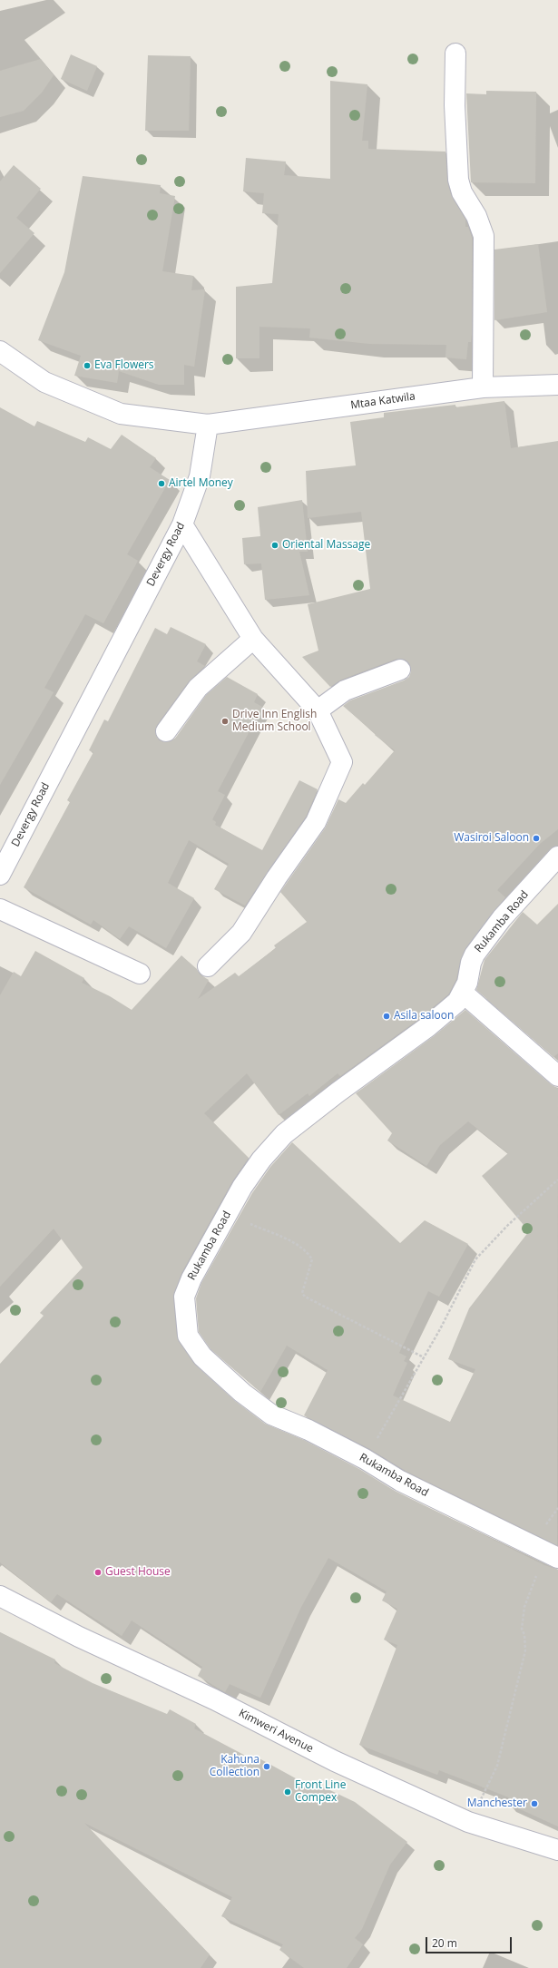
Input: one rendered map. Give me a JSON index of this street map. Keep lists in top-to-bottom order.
{
  "streets": {
    "street": [
      "Mtaa Katwila",
      "Devergy Road",
      "Rukamba Road",
      "Kimweri Avenue"
    ]
  },
  "crossings": [
    ["Mtaa Katwila", "Devergy Road"]
  ],
  "places": [
    "Eva Flowers",
    "Airtel Money",
    "Oriental Massage",
    "Drive Inn English Medium School",
    "Wasiroi Saloon",
    "Asila saloon",
    "Guest House",
    "Kahuna Collection",
    "Front Line Compex",
    "Manchester"
  ],
  "scale_bar": "20 m"
}
